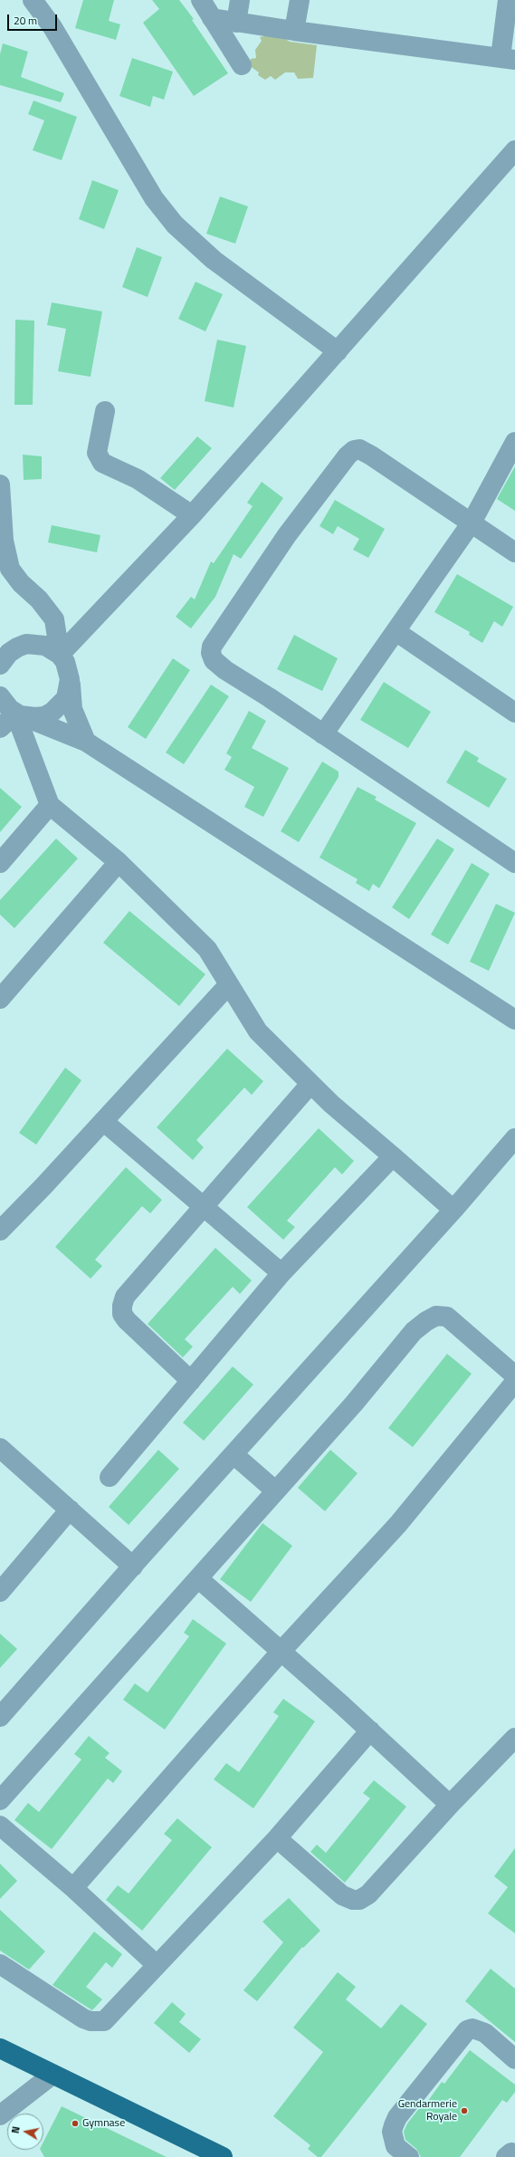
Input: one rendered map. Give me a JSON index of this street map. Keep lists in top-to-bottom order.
{
  "places": ["Gendarmerie Royale", "Gymnase"],
  "scale_bar": "20 m",
  "north": "left"
}
